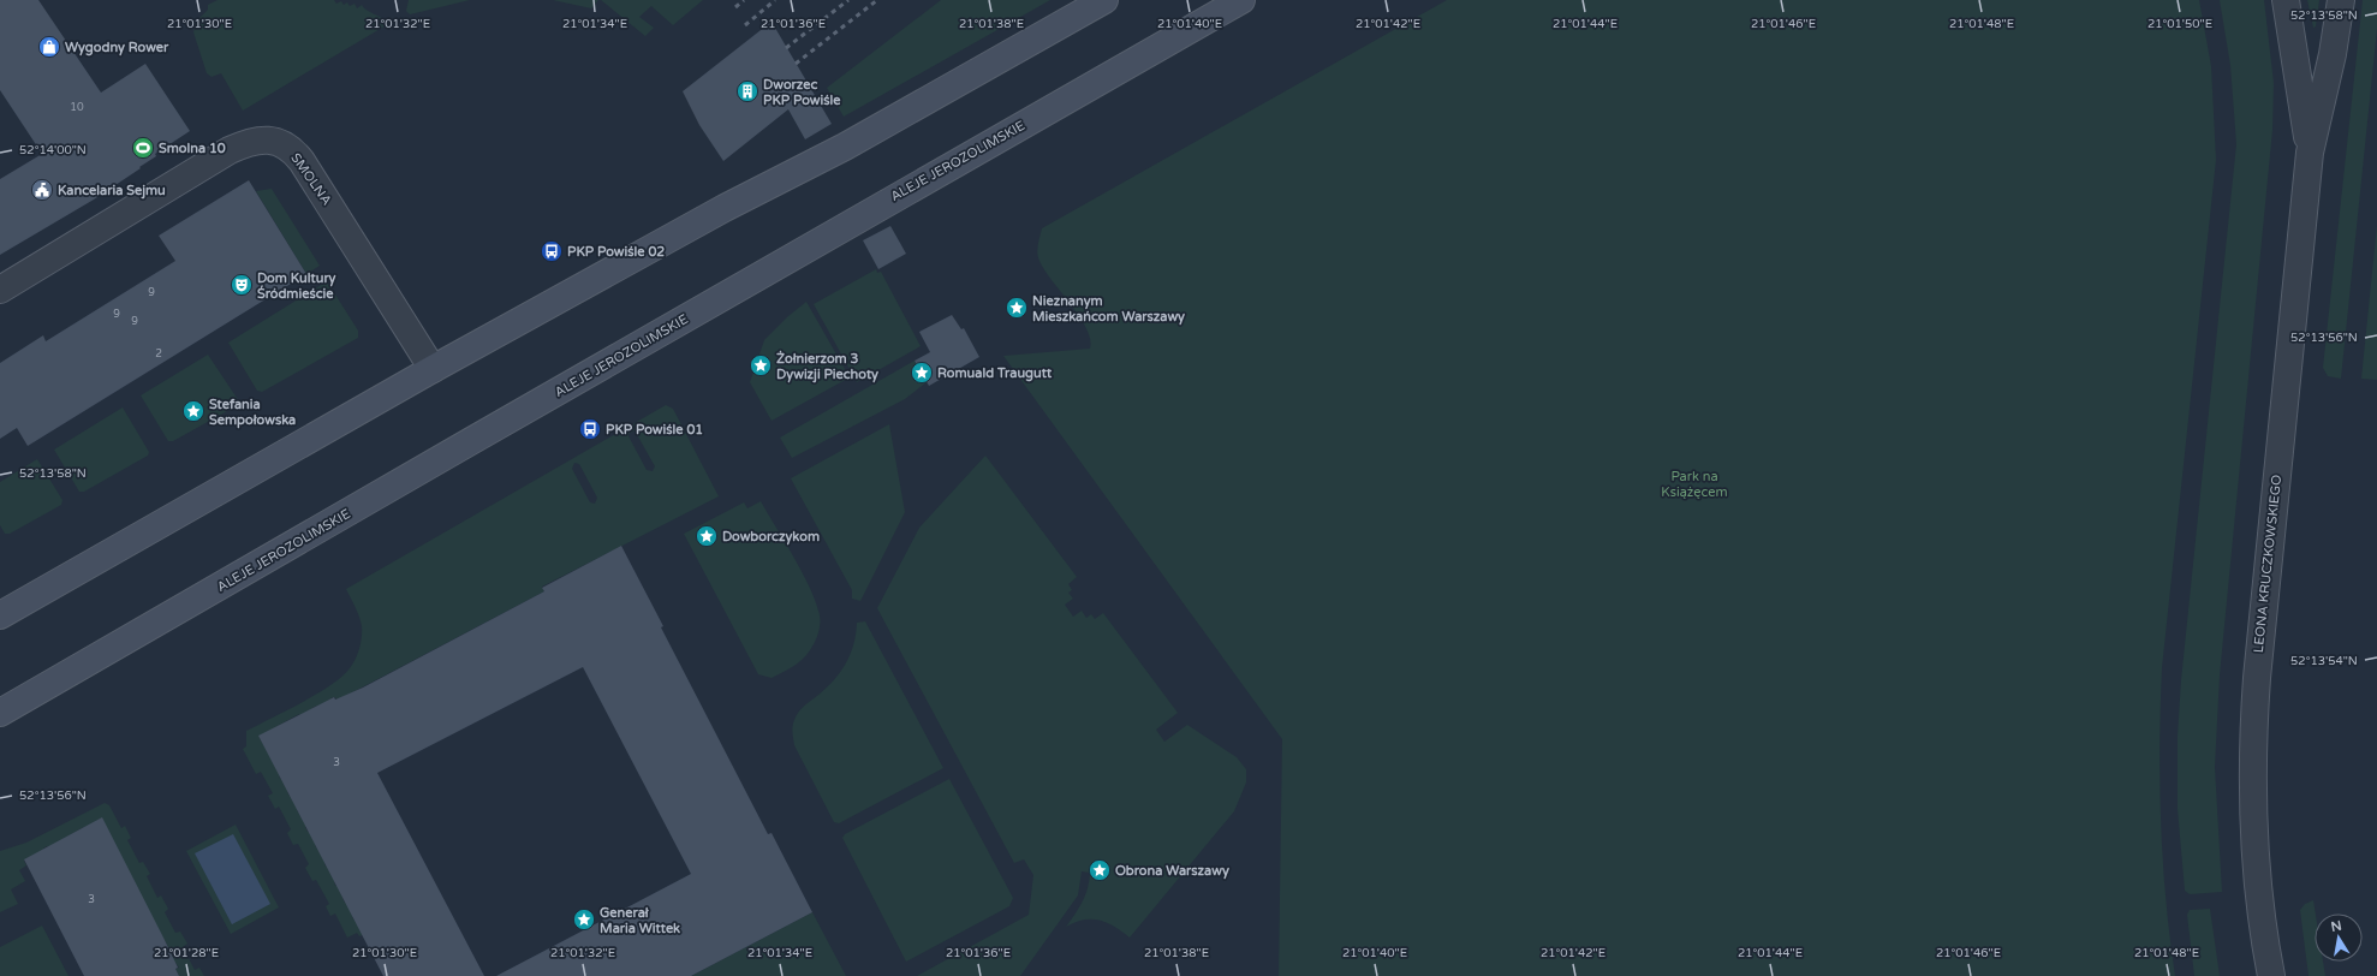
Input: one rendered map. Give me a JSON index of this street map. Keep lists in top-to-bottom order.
{
  "streets": {
    "main road": ["ALEJE JEROZOLIMSKIE"],
    "street": ["SMOLNA", "LEONA KRUCZKOWSKIEGO"]
  },
  "parks": ["Park na Książęcem"],
  "places": {
    "shop": ["Wygodny Rower"],
    "building": ["Dworzec PKP Powiśle"],
    "sports": ["Smolna 10"],
    "public building": ["Kancelaria Sejmu"],
    "bus stop": ["PKP Powiśle 02", "PKP Powiśle 01"],
    "theatre": ["Dom Kultury Śródmieście"],
    "place": [
      "Nieznanym Mieszkańcom Warszawy",
      "Żołnierzom 3 Dywizji Piechoty",
      "Romuald Traugutt",
      "Stefania Sempołowska",
      "Dowborczykom",
      "Obrona Warszawy",
      "Generał Maria Wittek"
    ]
  },
  "house_numbers": [
    "10",
    "9",
    "9",
    "9",
    "2",
    "3",
    "3"
  ],
  "north": "top",
  "coordinates": [
    "52°13'58\"N",
    "21°01'30\"E",
    "21°01'32\"E",
    "21°01'34\"E",
    "21°01'36\"E",
    "21°01'38\"E",
    "21°01'40\"E",
    "21°01'44\"E",
    "21°01'46\"E",
    "21°01'48\"E",
    "21°01'50\"E",
    "21°01'42\"E",
    "52°14'00\"N",
    "52°13'56\"N",
    "52°13'54\"N",
    "21°01'28\"E"
  ]
}
